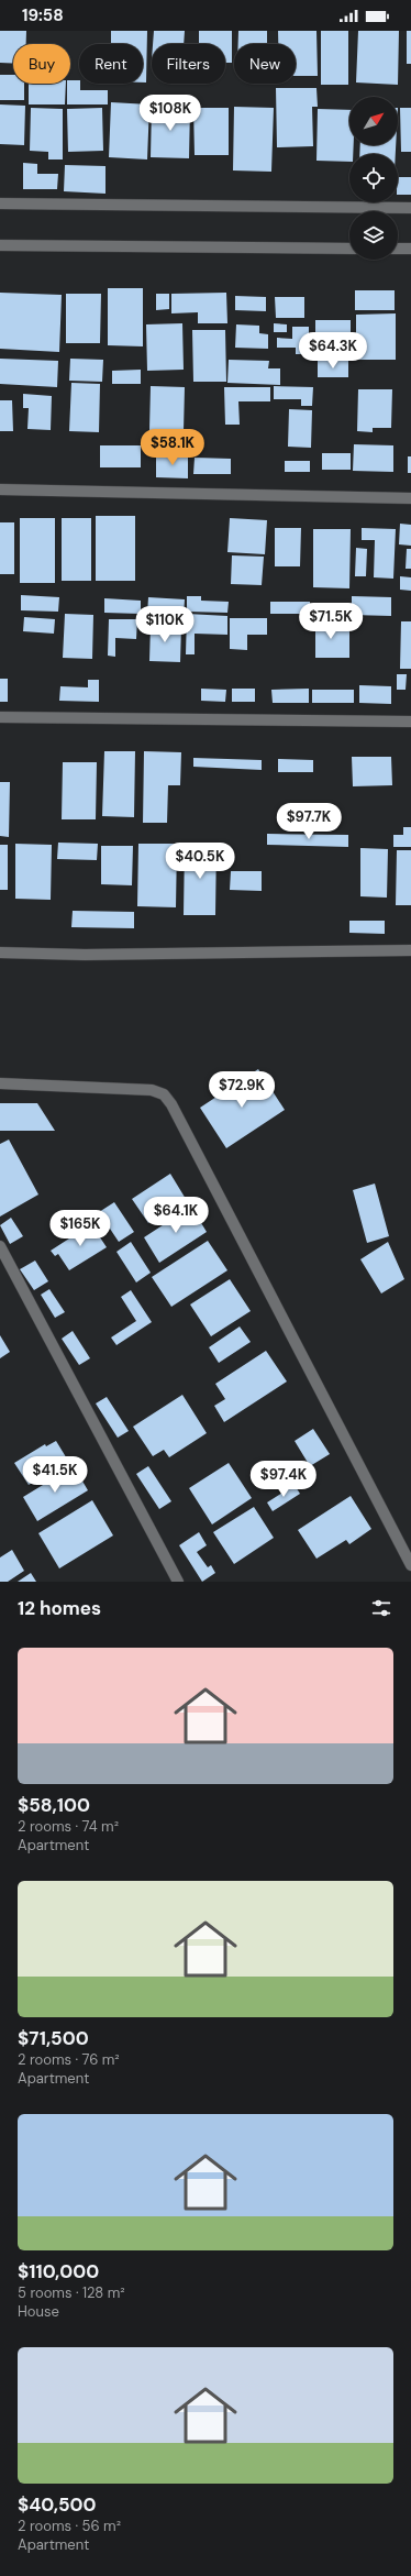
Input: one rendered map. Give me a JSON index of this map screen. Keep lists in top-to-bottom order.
{
  "north": "top right",
  "page": {
    "status": "19:58",
    "chip": [
      "Buy",
      "Rent",
      "Filters",
      "New"
    ],
    "price": [
      "$108K",
      "$64.3K",
      "$58.1K",
      "$71.5K",
      "$110K",
      "$97.7K",
      "$40.5K",
      "$72.9K",
      "$64.1K",
      "$165K",
      "$41.5K",
      "$97.4K"
    ],
    "heading": "12 homes",
    "list": [
      {
        "name": "$58,100",
        "note": "2 rooms · 74 m² · Apartment"
      },
      {
        "name": "$71,500",
        "note": "2 rooms · 76 m² · Apartment"
      },
      {
        "name": "$110,000",
        "note": "5 rooms · 128 m² · House"
      },
      {
        "name": "$40,500",
        "note": "2 rooms · 56 m² · Apartment"
      }
    ]
  }
}
